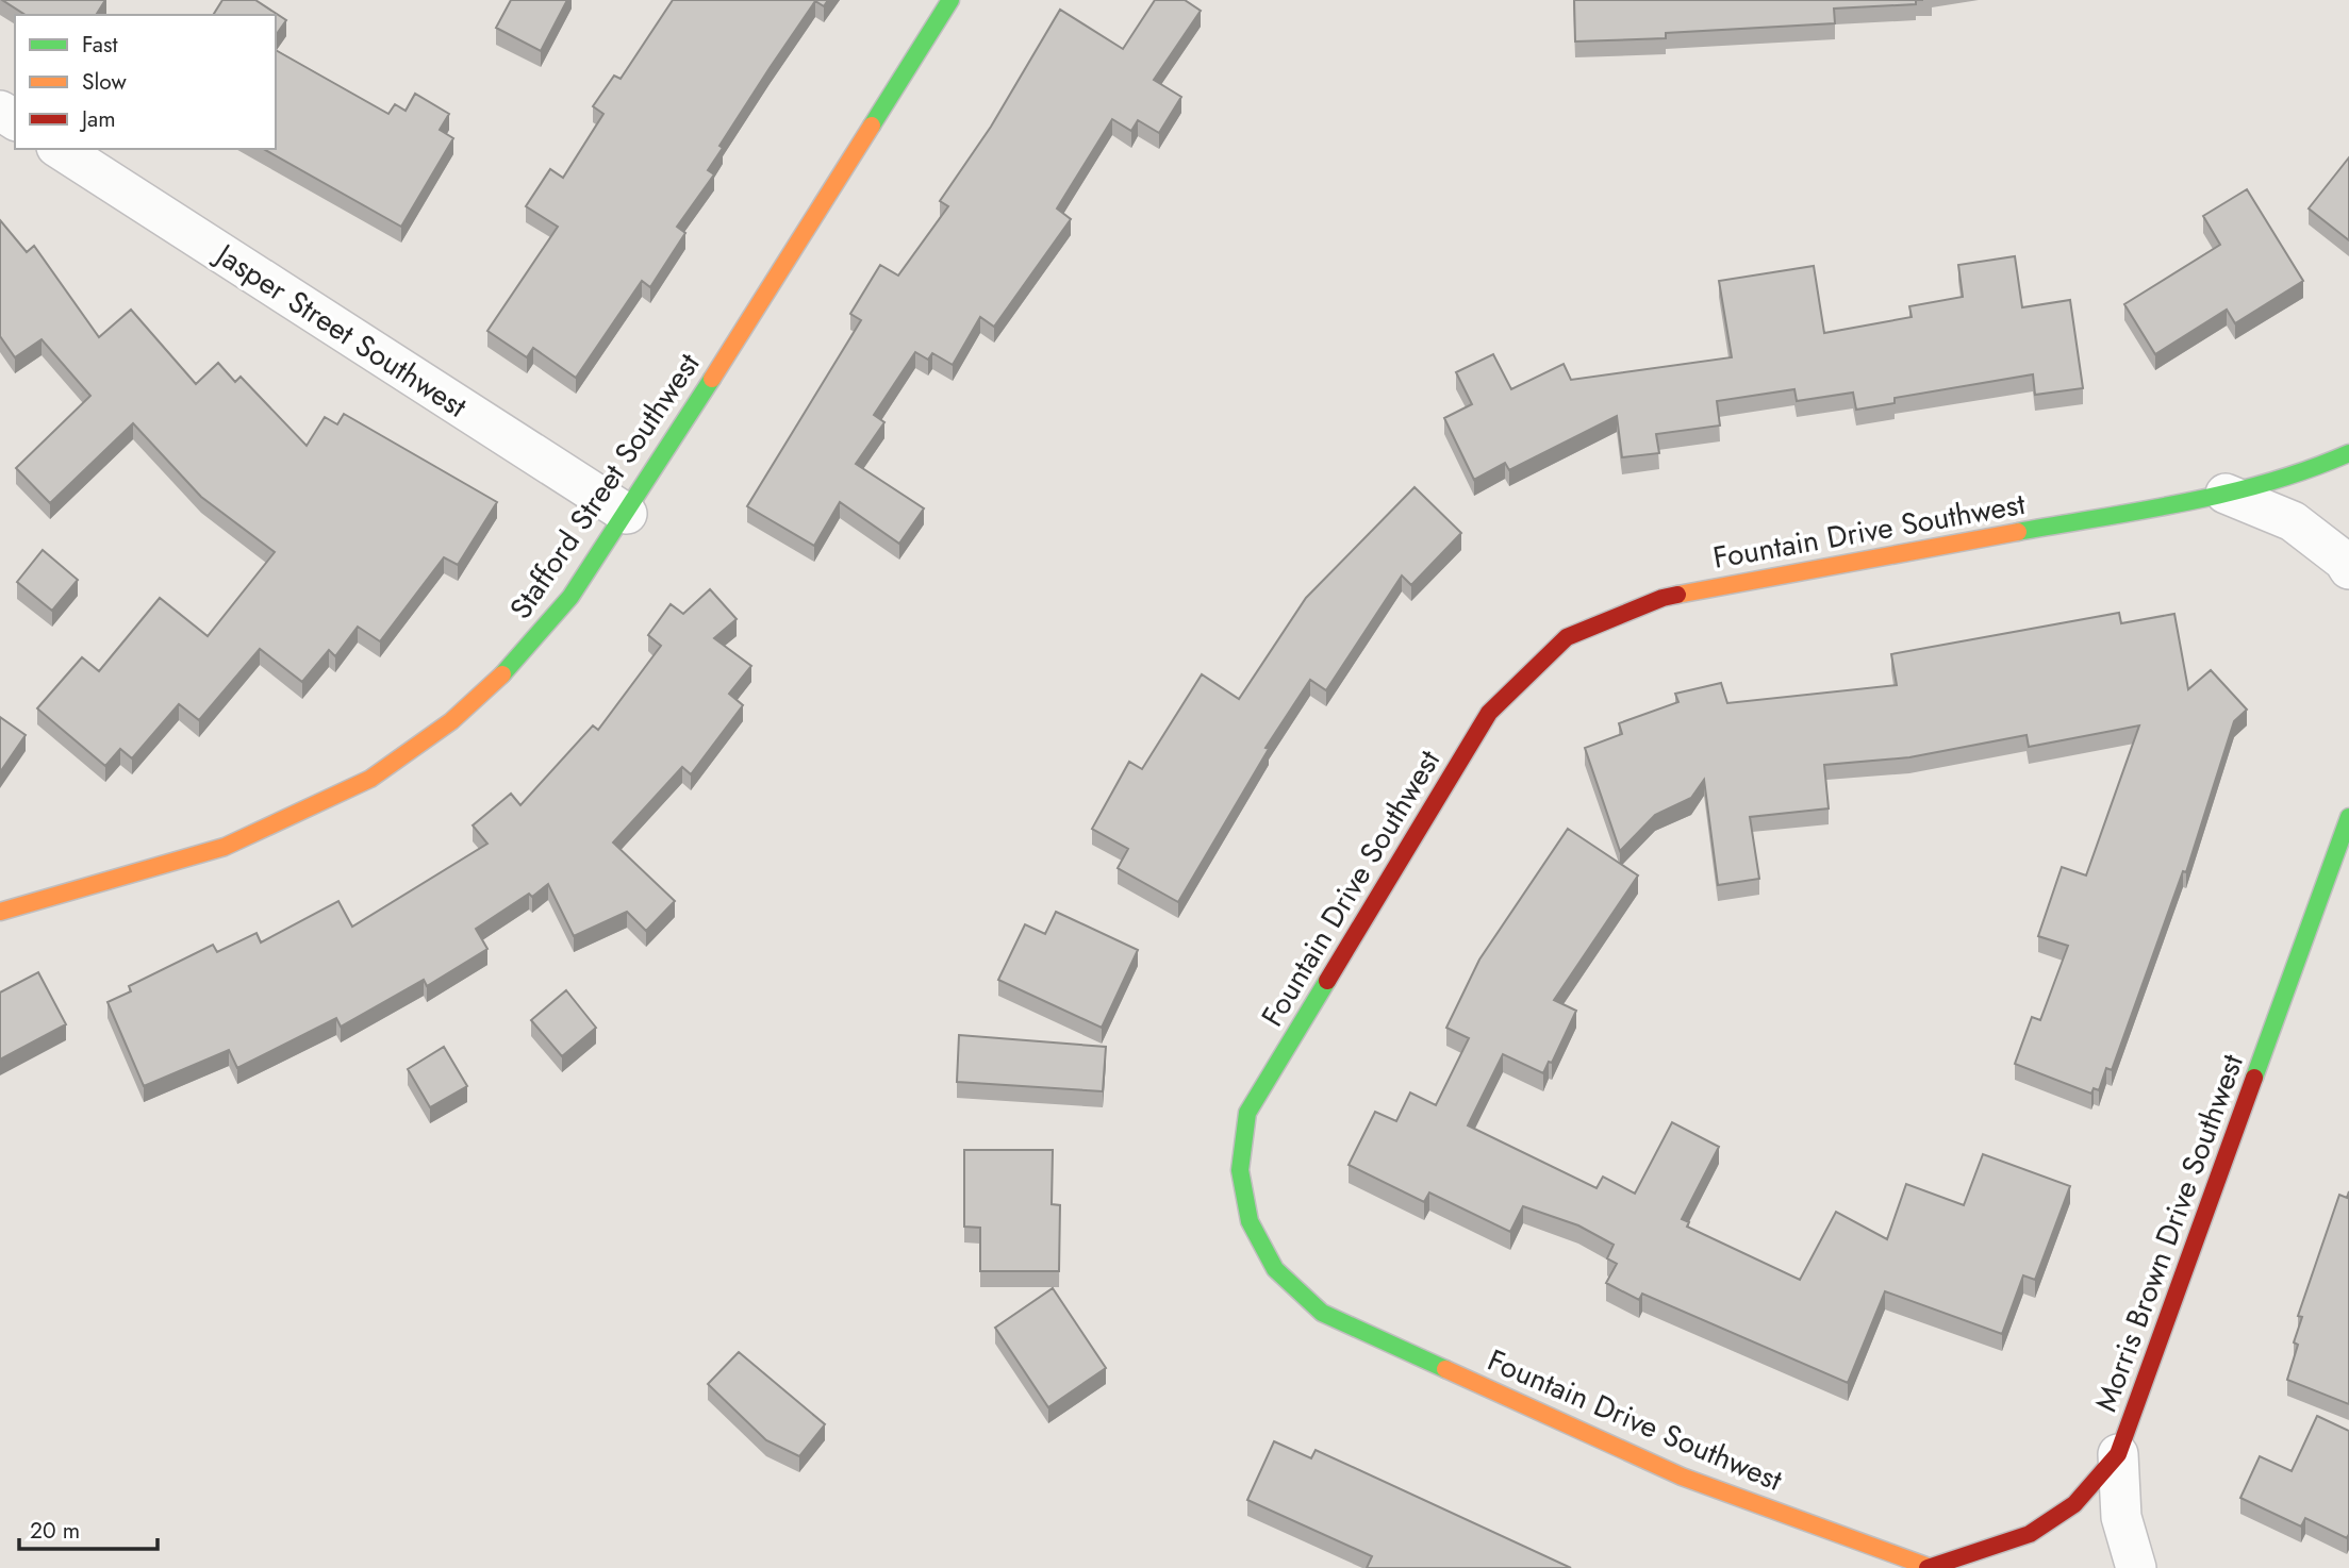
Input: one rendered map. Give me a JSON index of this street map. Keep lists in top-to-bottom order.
{
  "streets": {
    "street": [
      "Jasper Street Southwest",
      "Stafford Street Southwest",
      "Fountain Drive Southwest",
      "Morris Brown Drive Southwest"
    ]
  },
  "crossings": [
    ["Jasper Street Southwest", "Stafford Street Southwest"],
    ["Fountain Drive Southwest", "Morris Brown Drive Southwest"]
  ],
  "legend": ["Fast", "Slow", "Jam"],
  "scale_bar": "20 m"
}
